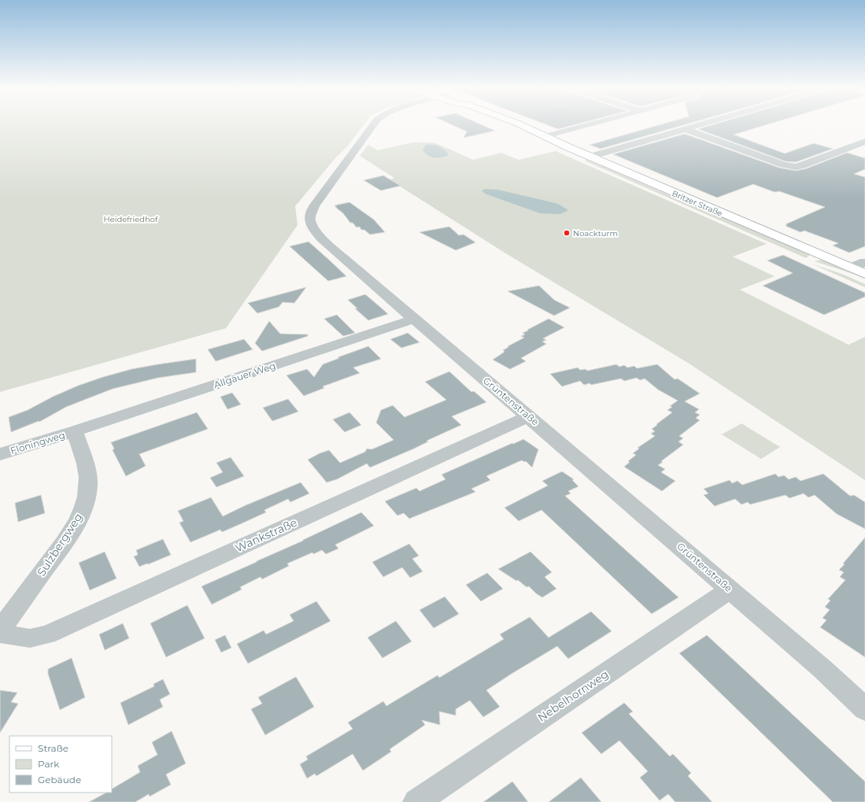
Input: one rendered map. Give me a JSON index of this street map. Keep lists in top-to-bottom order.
{
  "streets": {
    "main road": ["Britzer Straße"],
    "street": [
      "Allgäuer Weg",
      "Grüntenstraße",
      "Floningweg",
      "Wankstraße",
      "Sulzbergweg",
      "Nebelhornweg"
    ]
  },
  "crossings": [
    ["Allgäuer Weg", "Grüntenstraße"],
    ["Allgäuer Weg", "Floningweg"],
    ["Allgäuer Weg", "Sulzbergweg"],
    ["Grüntenstraße", "Wankstraße"],
    ["Grüntenstraße", "Nebelhornweg"],
    ["Floningweg", "Sulzbergweg"]
  ],
  "parks": ["Heidefriedhof"],
  "places": ["Noackturm"],
  "legend": ["Straße", "Park", "Gebäude"]
}
